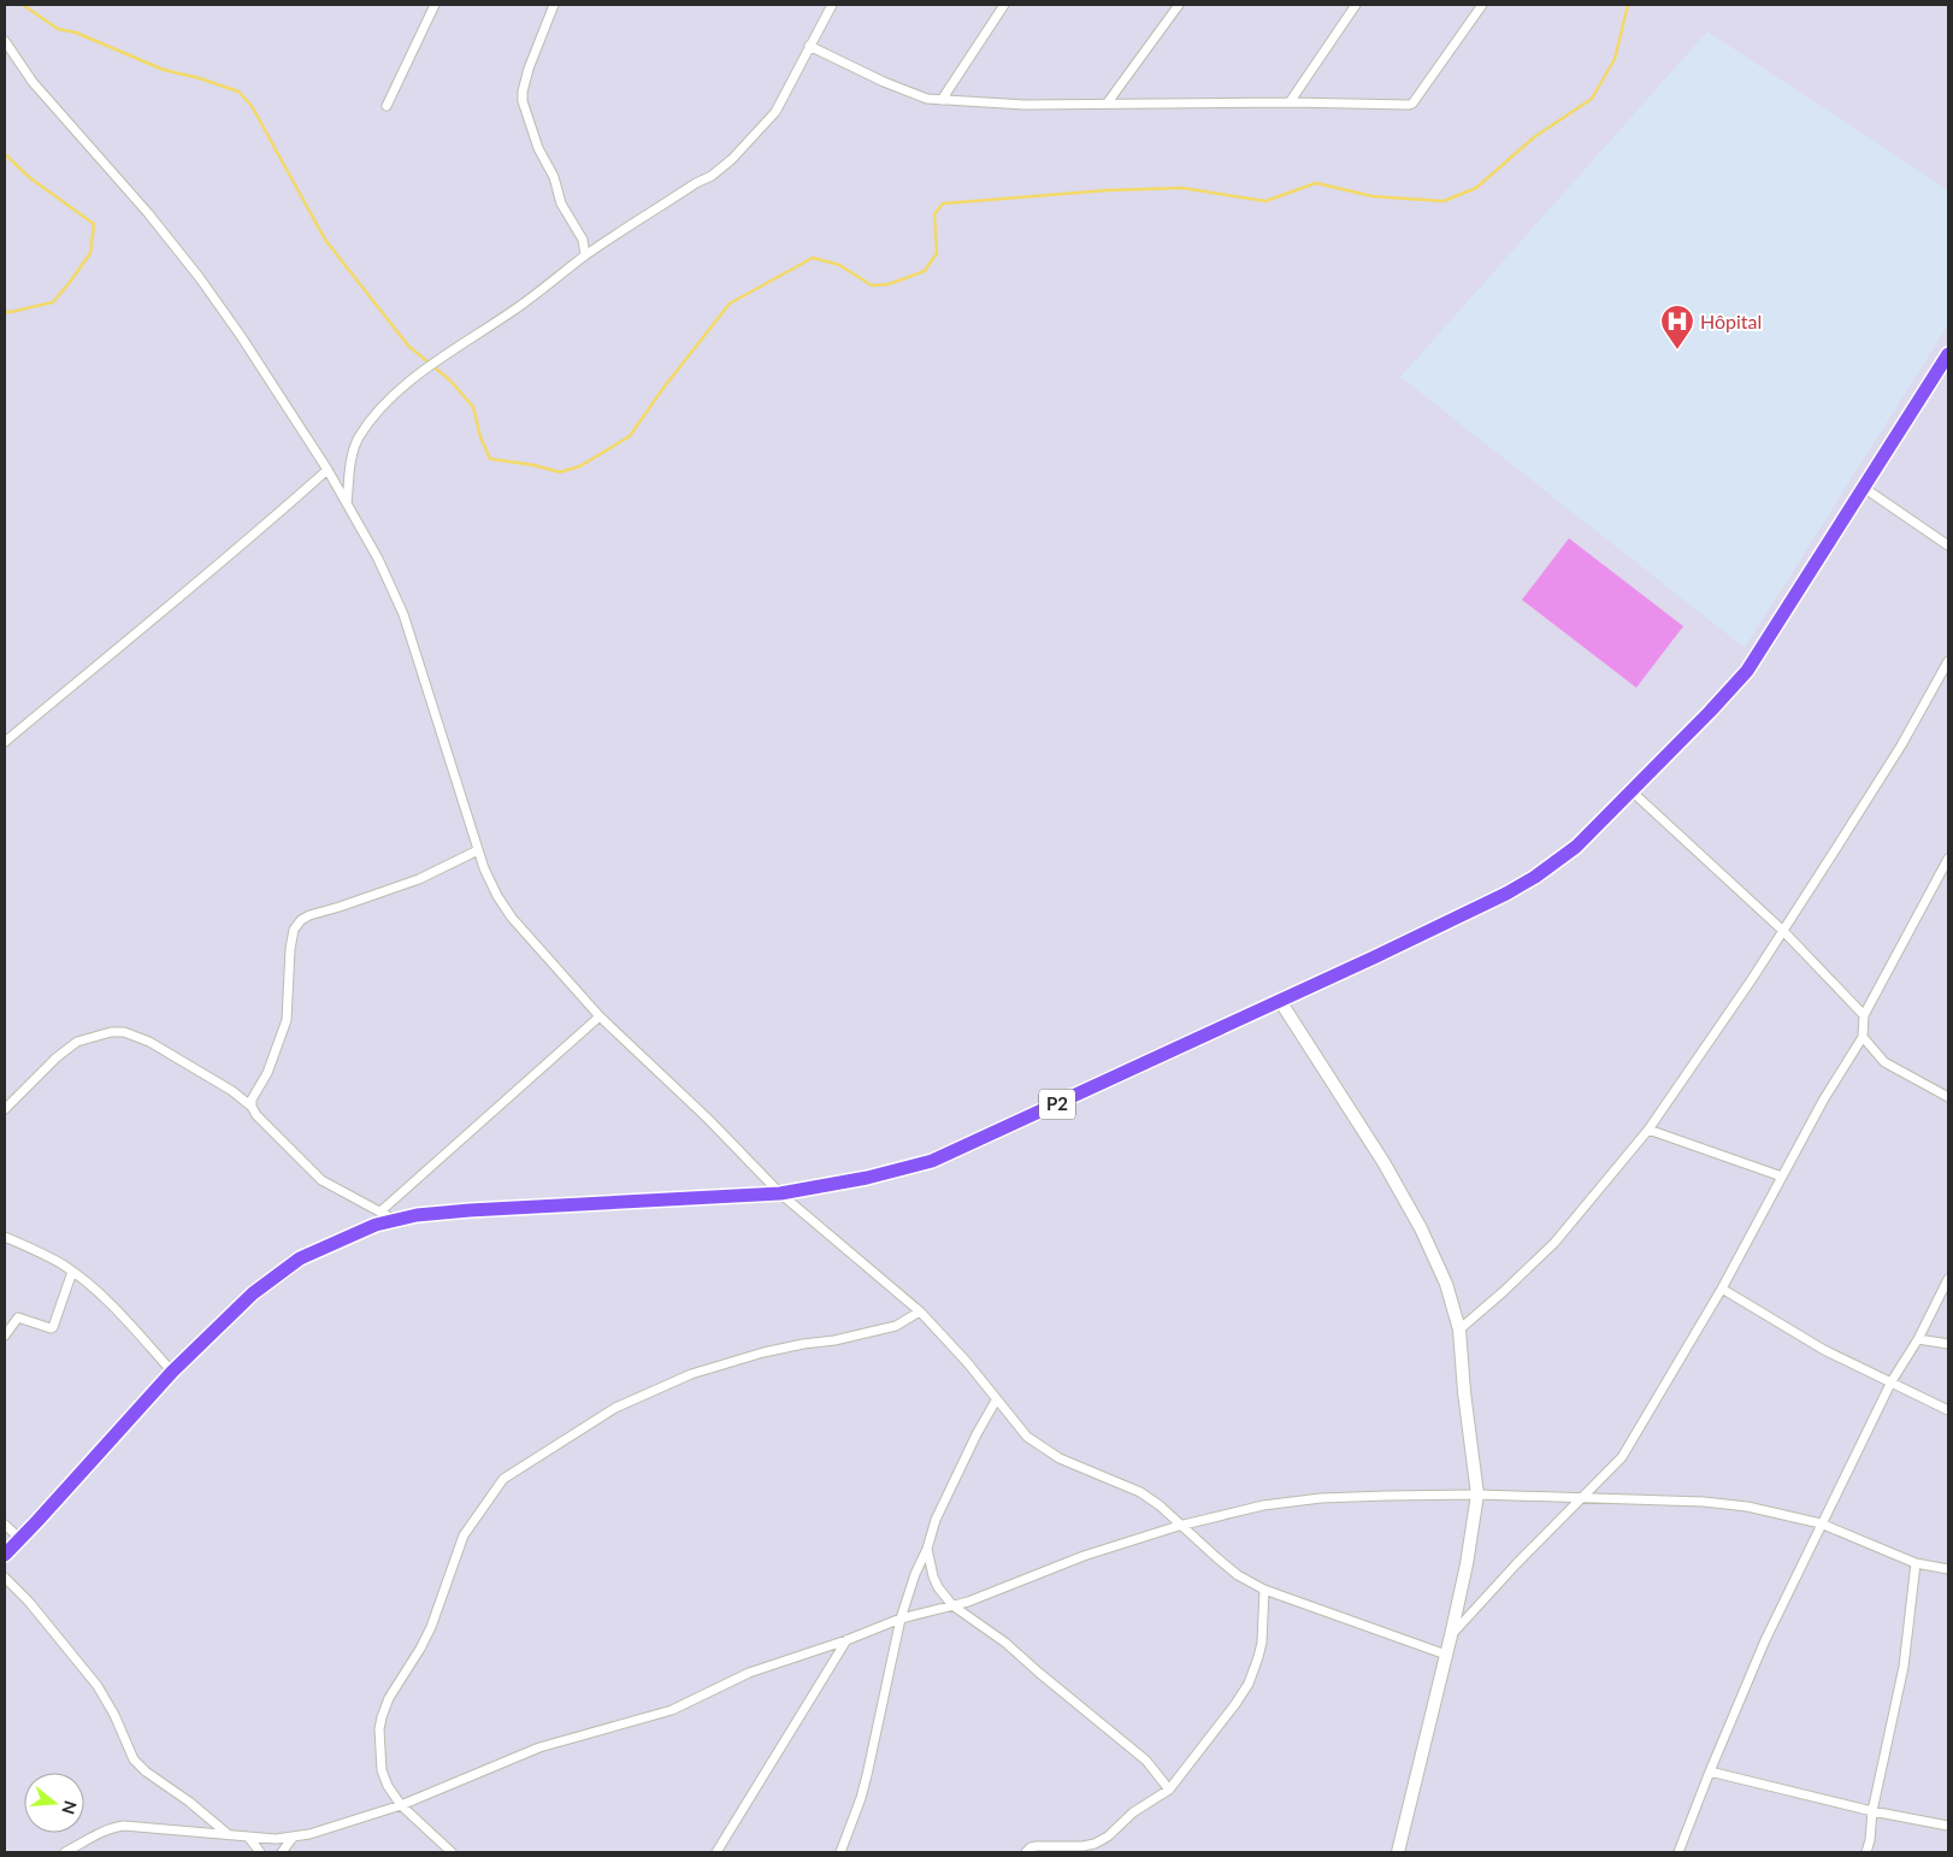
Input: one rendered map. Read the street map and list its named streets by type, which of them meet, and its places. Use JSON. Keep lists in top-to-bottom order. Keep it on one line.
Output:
{"streets":{"main road":["P2"]},"places":{"hospital":["Hôpital"]},"north":"right"}
